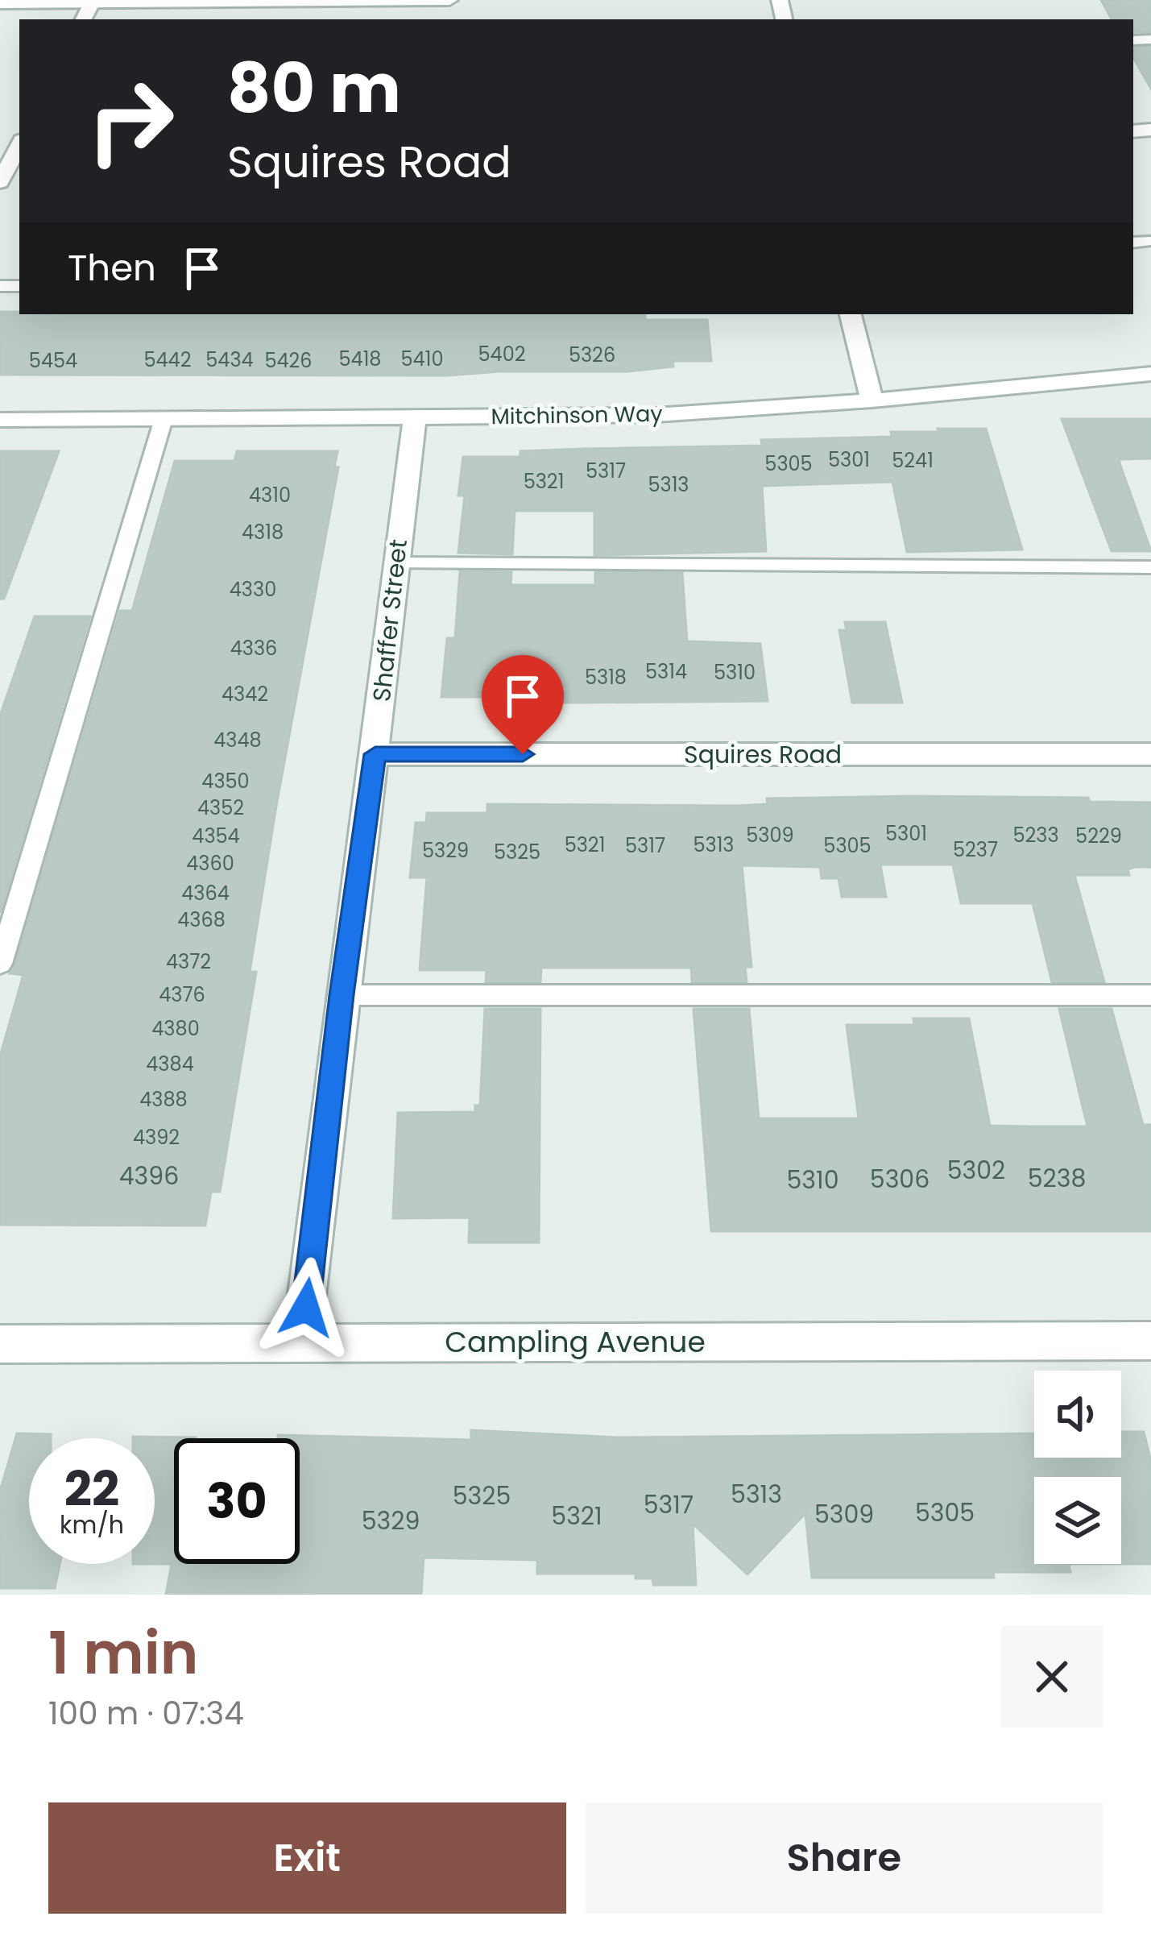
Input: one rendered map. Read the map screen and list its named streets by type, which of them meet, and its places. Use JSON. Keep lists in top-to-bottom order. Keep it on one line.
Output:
{"streets":{"street":["Mitchinson Way","Shaffer Street","Squires Road","Campling Avenue"]},"crossings":[["Mitchinson Way","Shaffer Street"],["Shaffer Street","Squires Road"],["Shaffer Street","Campling Avenue"]],"house_numbers":["5402","5326","5418","5410","5442","5434","5454","5426","5301","5241","5305","5317","5321","5313","4310","4318","4330","4336","5314","5310","5318","4342","4348","4350","4352","5301","5309","5233","4354","5229","5321","5313","5317","5305","5237","5329","5325","4360","4364","4368","4372","4376","4380","4384","4388","4392","5302","4396","5238","5306","5310","5313","5325","5317","5305","5309","5321","5329"],"page":{"turn":["80 m","Squires Road"],"then":"Then","speed":"22 km/h","limit":"30","heading":["1 min","100 m · 07:34"],"buttons":["Exit","Share"]}}
